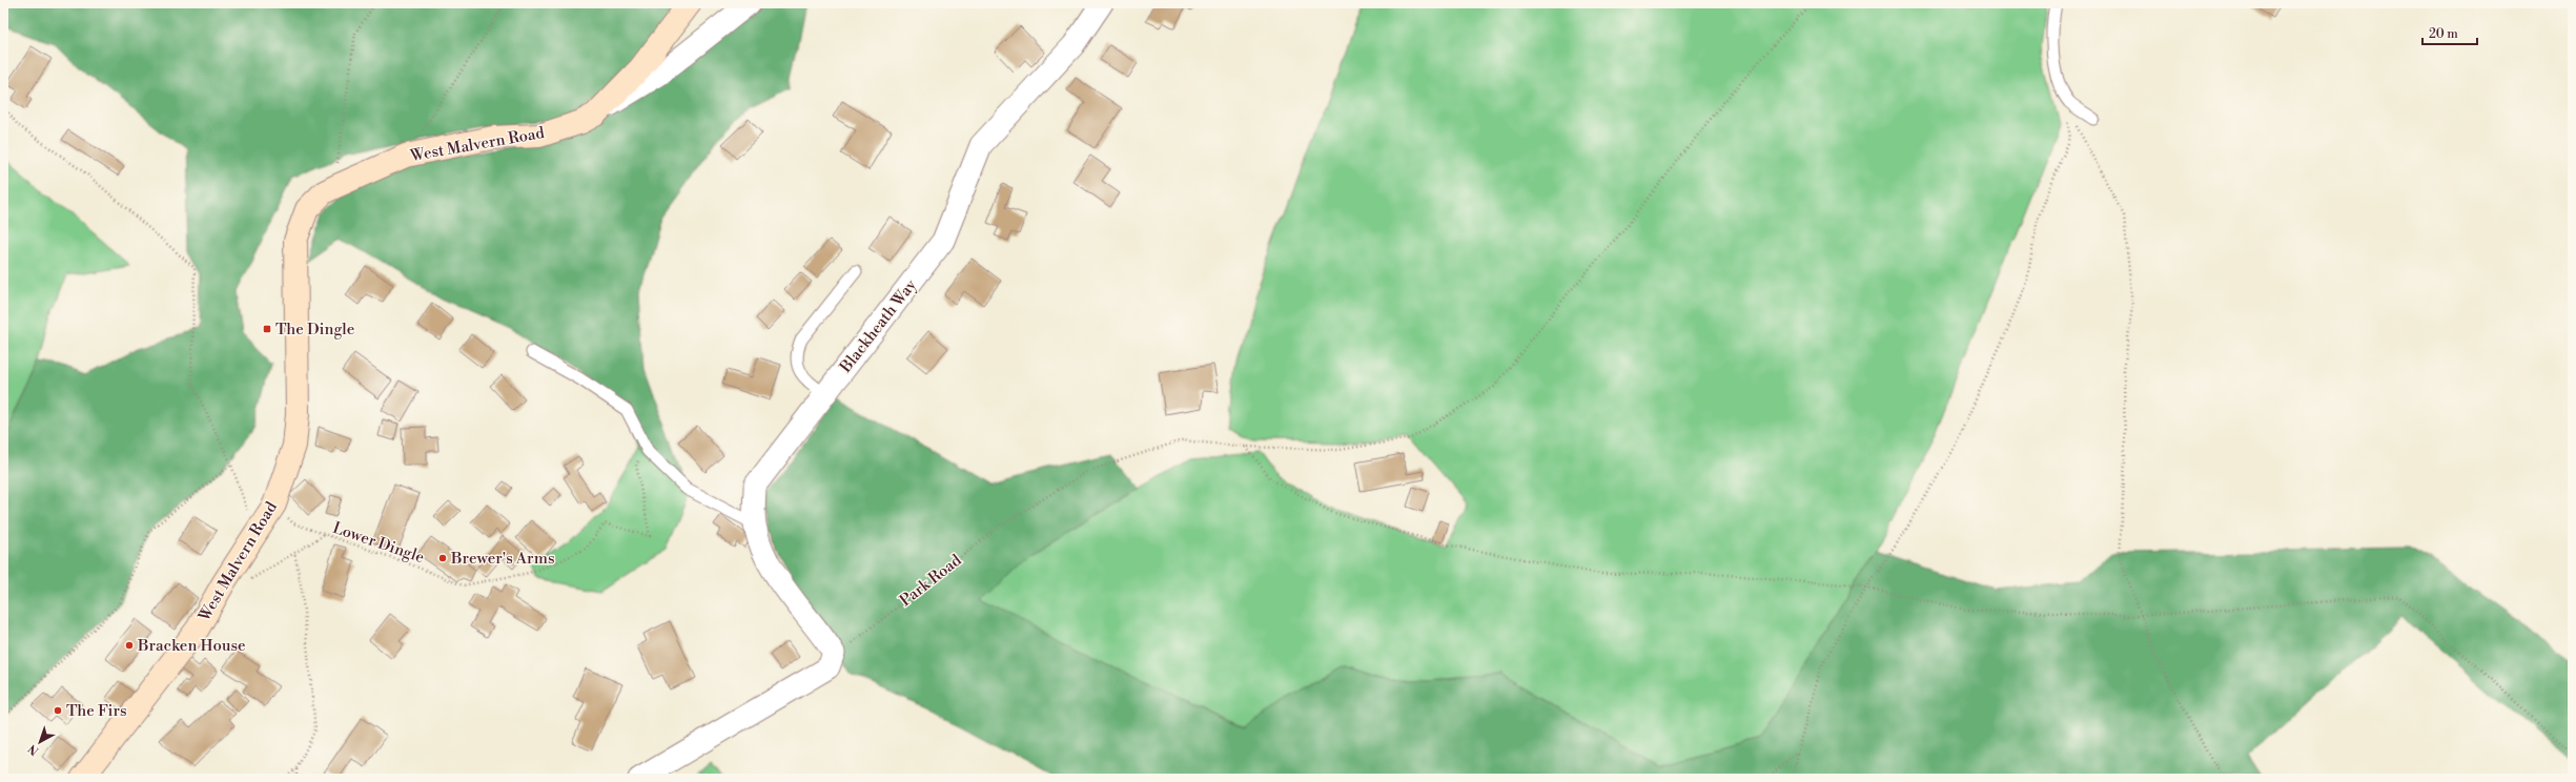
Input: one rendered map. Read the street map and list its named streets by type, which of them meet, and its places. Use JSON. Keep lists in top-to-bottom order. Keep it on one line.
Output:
{"streets":{"main road":["West Malvern Road"],"street":["Blackheath Way"],"path":["Lower Dingle","Park Road"]},"crossings":[["Blackheath Way","Park Road"]],"places":{"transit":["The Dingle"],"other":["Brewer's Arms","Bracken House","The Firs"]},"scale_bar":"20 m","north":"bottom left"}
